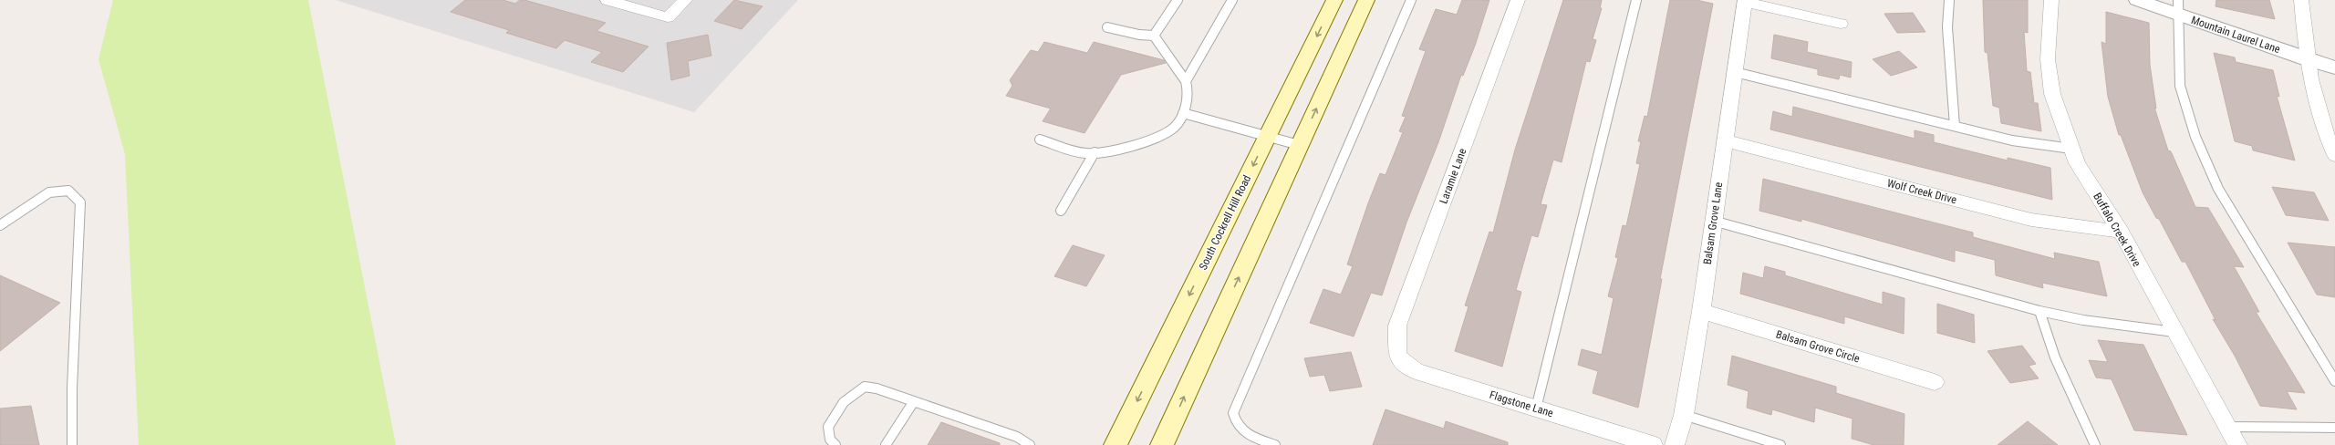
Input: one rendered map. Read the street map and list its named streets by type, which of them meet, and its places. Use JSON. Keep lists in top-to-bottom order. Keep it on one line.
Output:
{"streets":{"main road":["South Cockrell Hill Road"],"street":["Mountain Laurel Lane","Laramie Lane","Wolf Creek Drive","Balsam Grove Lane","Buffalo Creek Drive","Balsam Grove Circle","Flagstone Lane"]},"crossings":[["Laramie Lane","Flagstone Lane"],["Wolf Creek Drive","Balsam Grove Lane"],["Wolf Creek Drive","Buffalo Creek Drive"],["Balsam Grove Lane","Balsam Grove Circle"]]}
